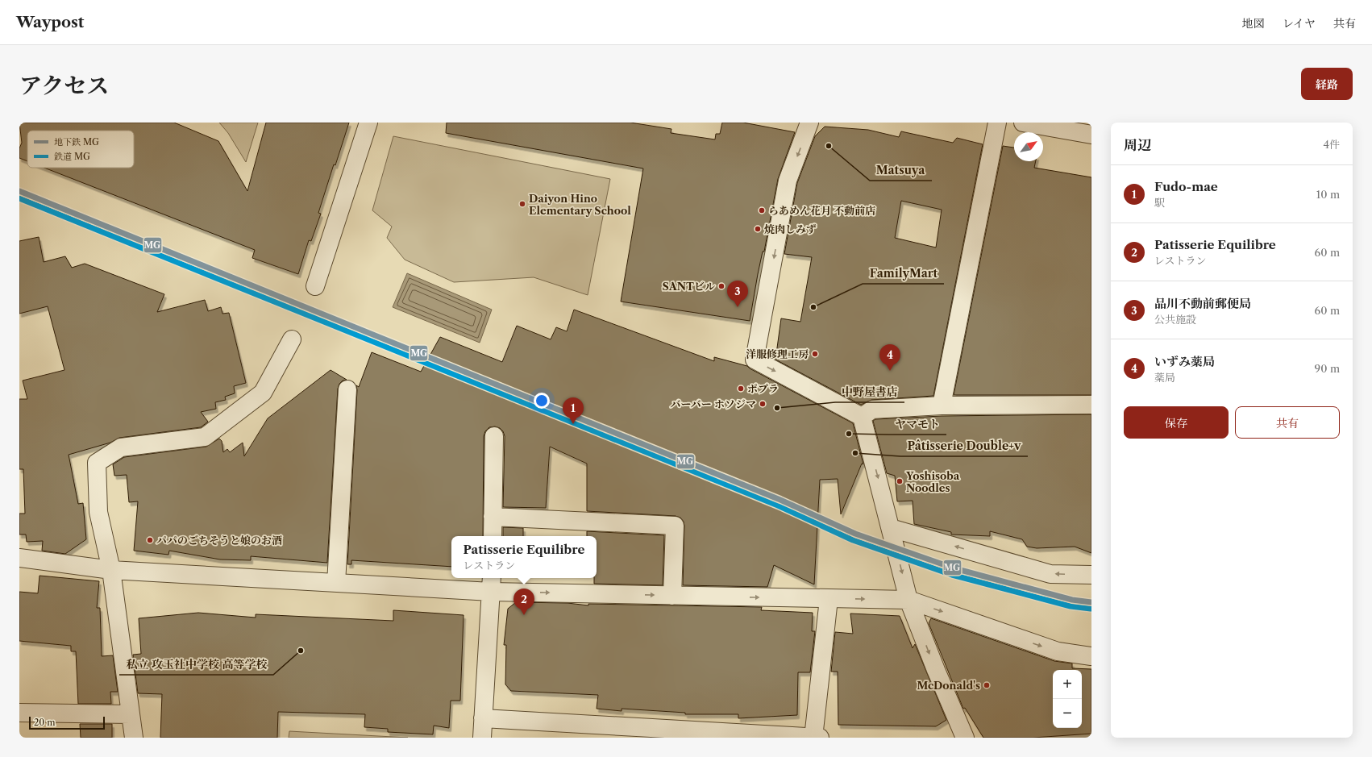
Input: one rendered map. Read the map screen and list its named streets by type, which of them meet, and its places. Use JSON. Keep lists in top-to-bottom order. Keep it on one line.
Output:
{"places":["Matsuya","Daiyon Hino Elementary School","らあめん花月 不動前店","焼肉しみず","SANTビル","FamilyMart","洋服修理工房","ポプラ","バーバー ホソジマ","中野屋書店","ヤマモト","Pâtisserie Double+v","Yoshisoba Noodles","パパのごちそうと娘のお酒","私立 攻玉社中学校 高等学校","McDonald's"],"lines":["metro line MG","rail line MG"],"legend":["地下鉄 MG","鉄道 MG"],"scale_bar":"20 m","north":"top right","page":{"header":"Waypost","nav":["地図","レイヤ","共有"],"title":"アクセス","buttons":["経路",["保存","共有"]],"heading":["周辺","4件"],"list":[{"mark":"1","name":"Fudo-mae","note":"駅","value":"10 m"},{"mark":"2","name":"Patisserie Equilibre","note":"レストラン","value":"60 m"},{"mark":"3","name":"品川不動前郵便局","note":"公共施設","value":"60 m"},{"mark":"4","name":"いずみ薬局","note":"薬局","value":"90 m"}],"pins":["3","4","1","2"],"popup":["Patisserie Equilibre","レストラン"],"map_buttons":["+","−"],"scale":"20 m"}}
